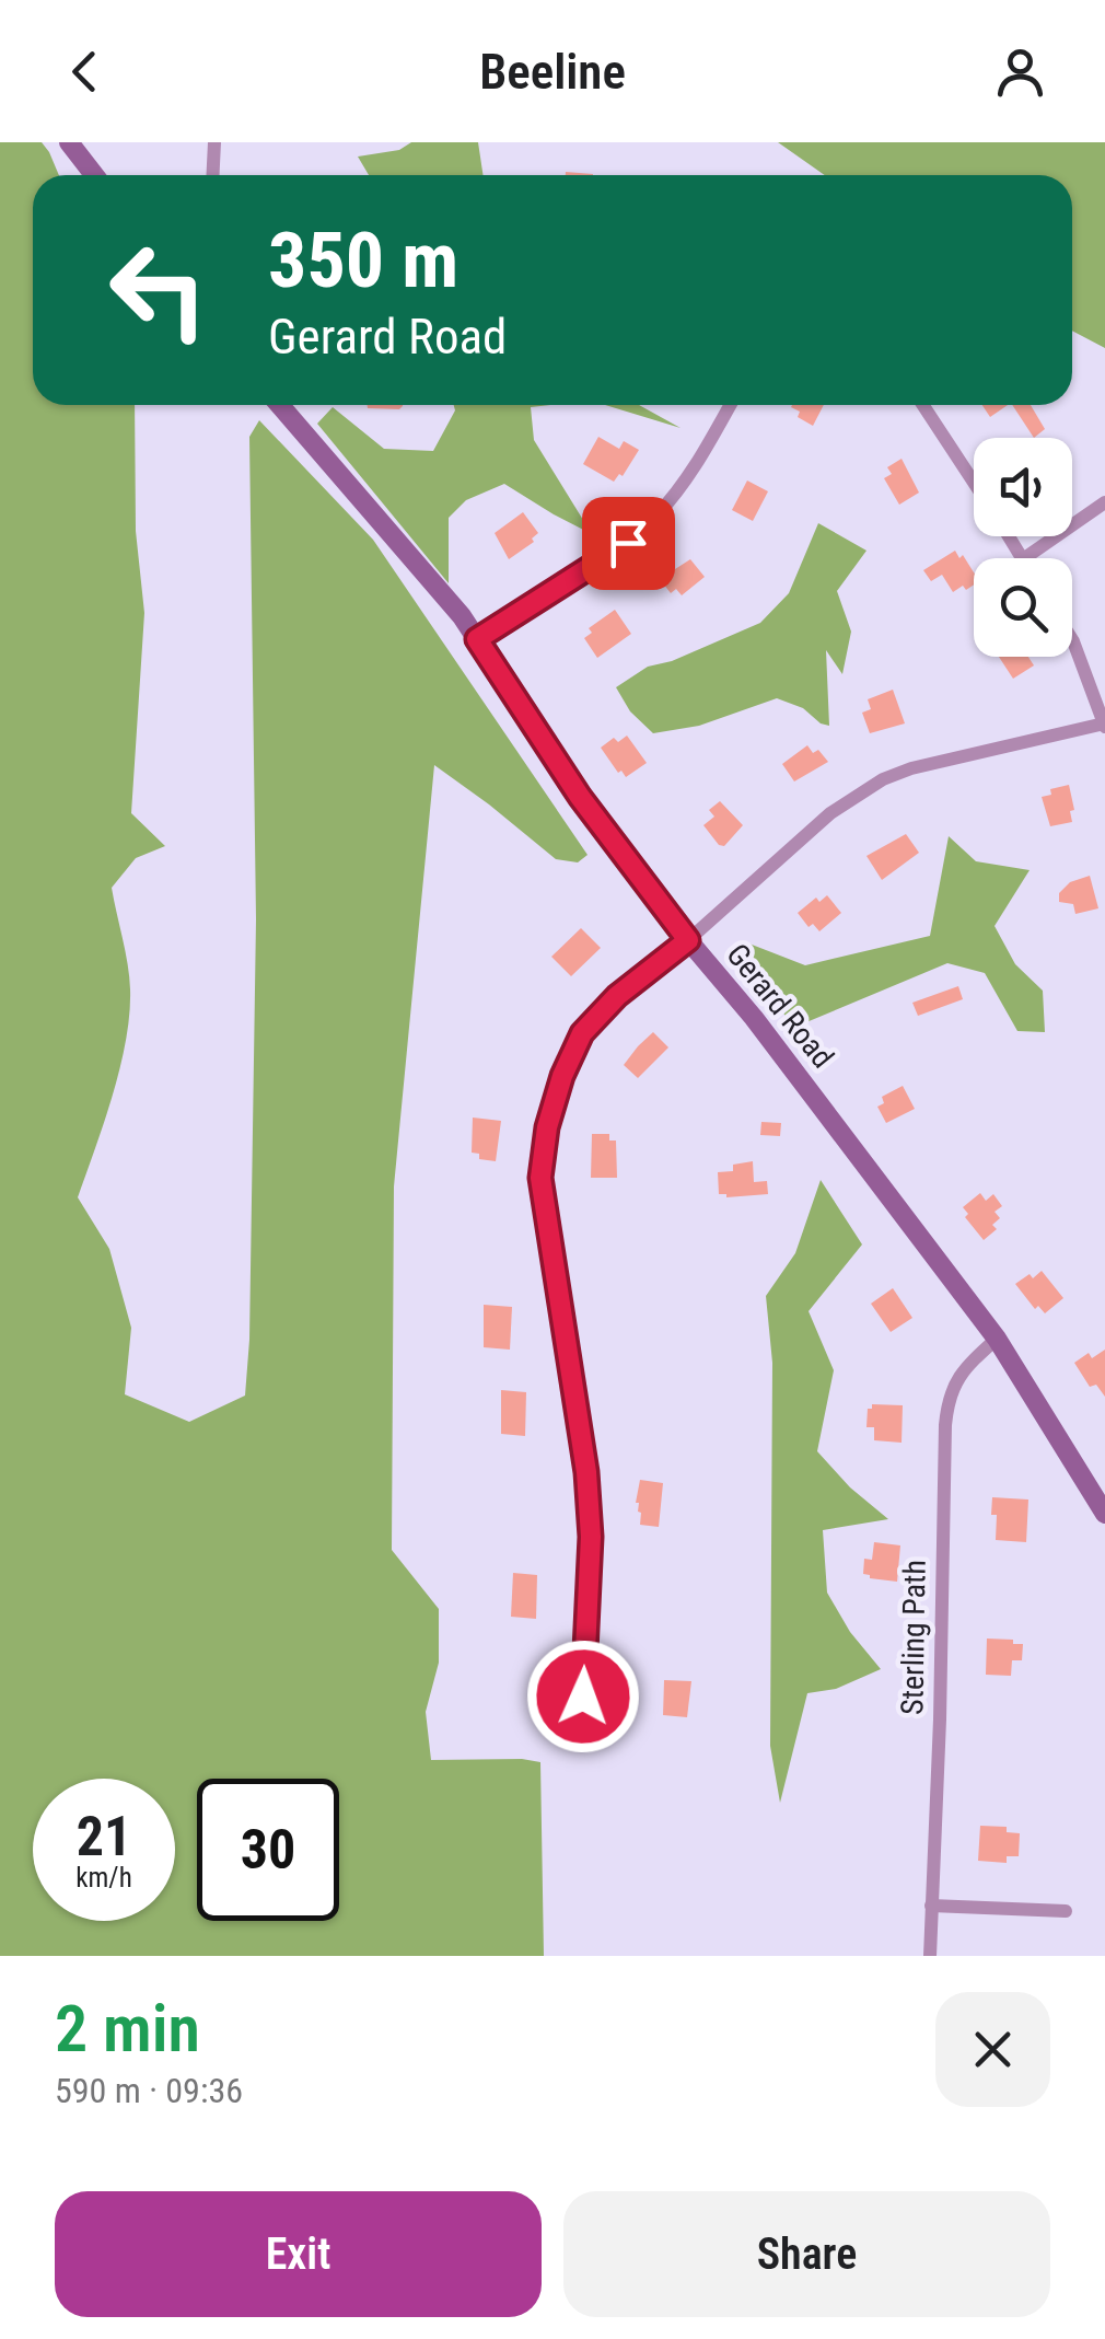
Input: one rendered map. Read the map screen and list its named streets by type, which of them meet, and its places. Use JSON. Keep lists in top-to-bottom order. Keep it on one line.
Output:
{"streets":{"street":["Gerard Road","Sterling Path"]},"crossings":[["Gerard Road","Sterling Path"]],"page":{"header":"Beeline","turn":["350 m","Gerard Road"],"speed":"21 km/h","limit":"30","heading":["2 min","590 m · 09:36"],"buttons":["Exit","Share"]}}
